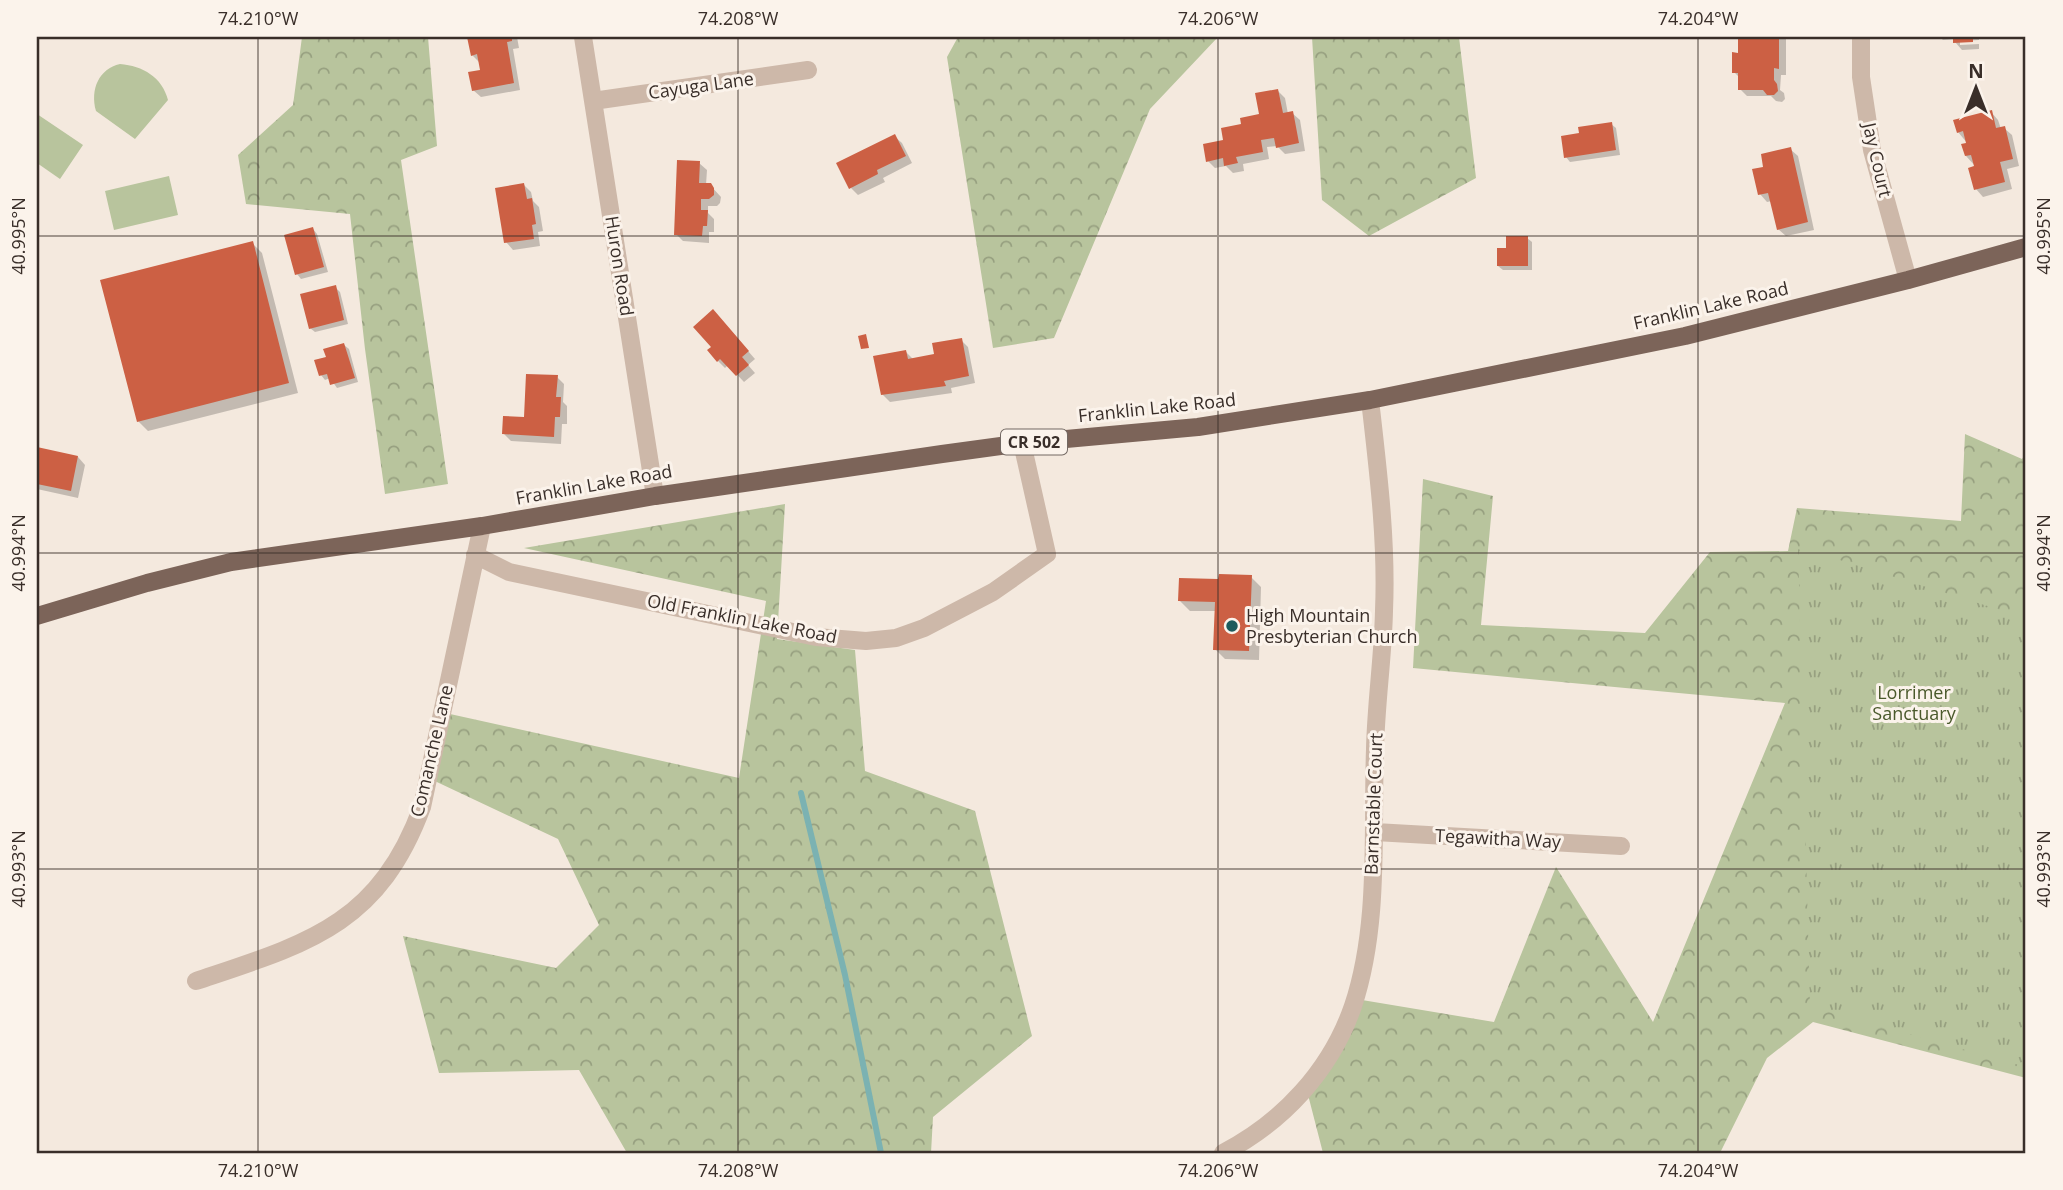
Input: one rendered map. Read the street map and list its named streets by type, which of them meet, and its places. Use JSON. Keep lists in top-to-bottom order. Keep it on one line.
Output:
{"streets":{"main road":["Franklin Lake Road","CR 502"],"street":["Cayuga Lane","Jay Court","Huron Road","Old Franklin Lake Road","Comanche Lane","Barnstable Court","Tegawitha Way"]},"crossings":[["Cayuga Lane","Huron Road"],["Jay Court","Franklin Lake Road"],["Huron Road","Franklin Lake Road"],["Franklin Lake Road","Old Franklin Lake Road"],["Franklin Lake Road","Comanche Lane"],["Franklin Lake Road","Barnstable Court"],["Old Franklin Lake Road","Comanche Lane"],["Barnstable Court","Tegawitha Way"]],"parks":["Lorrimer Sanctuary"],"places":["High Mountain Presbyterian Church"],"north":"top","coordinates":["74.210°W","74.208°W","74.206°W","74.204°W","40.995°N","40.994°N","40.993°N"]}
